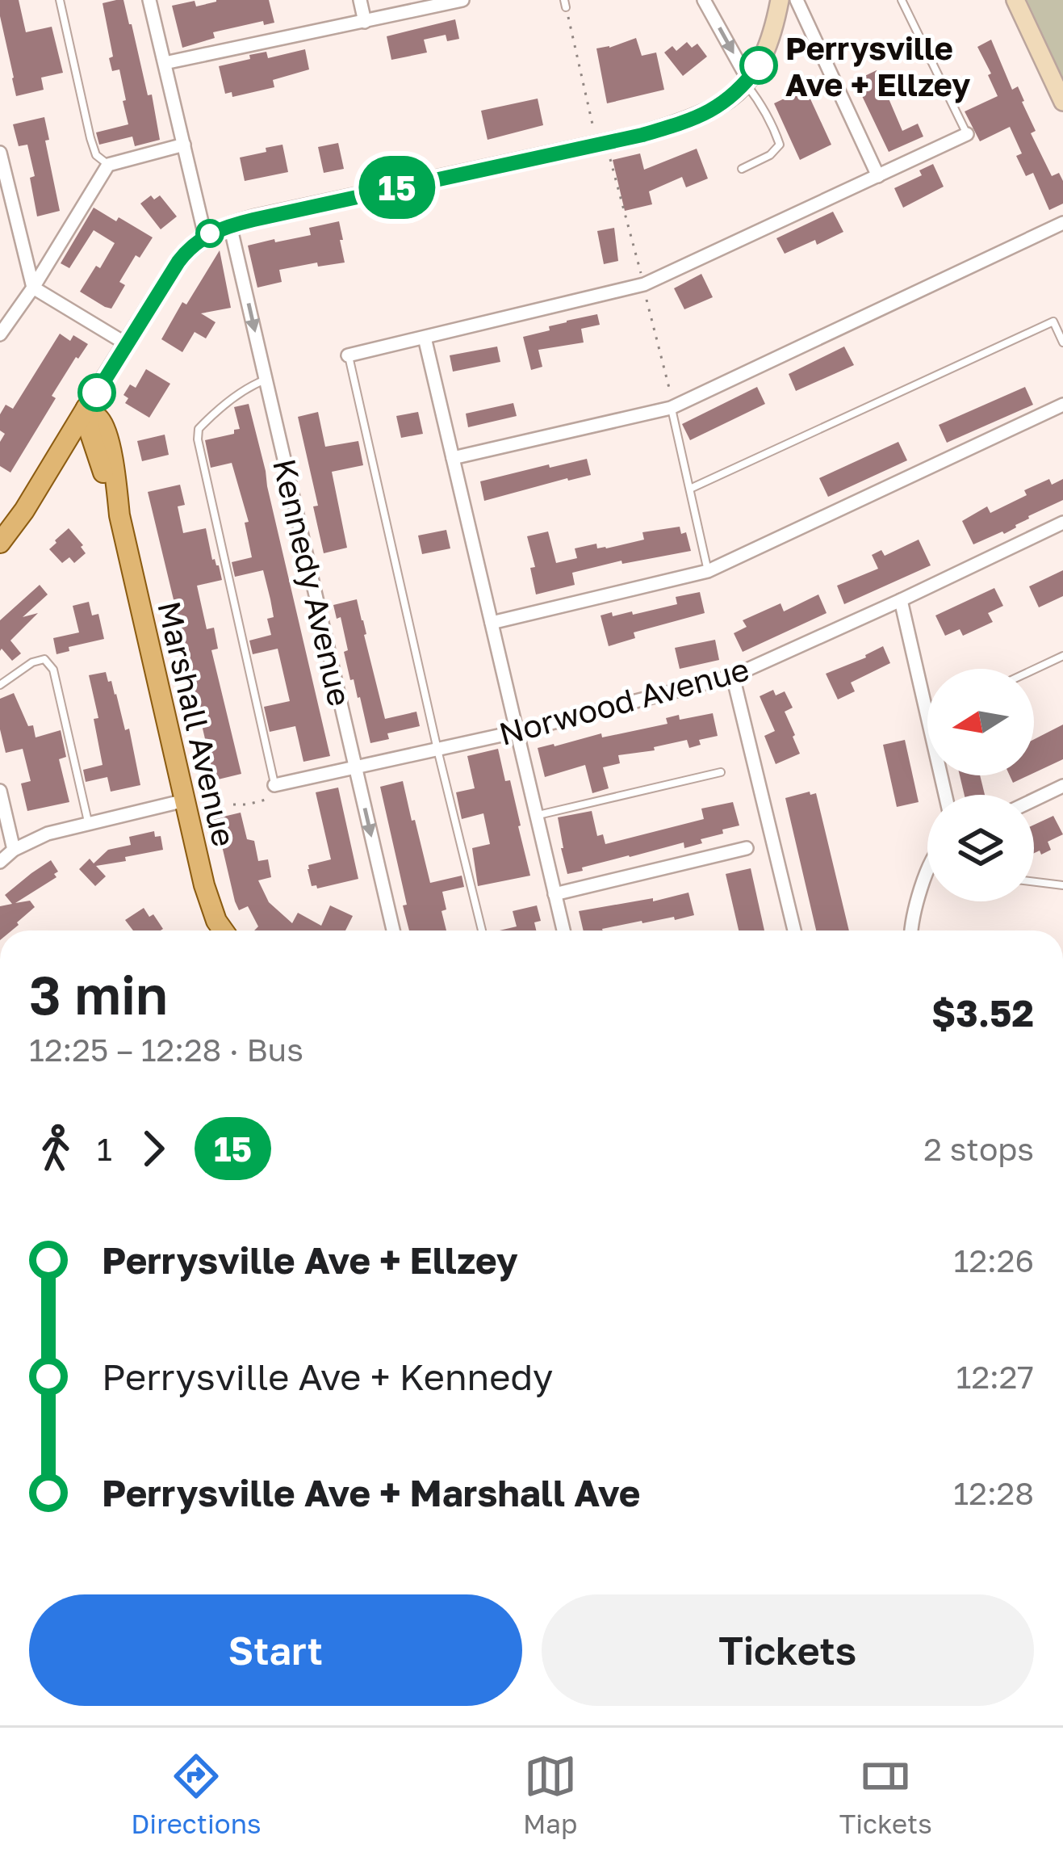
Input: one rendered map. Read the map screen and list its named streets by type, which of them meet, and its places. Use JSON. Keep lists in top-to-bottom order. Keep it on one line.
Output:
{"streets":{"main road":["Marshall Avenue"],"street":["Kennedy Avenue","Norwood Avenue"]},"crossings":[["Kennedy Avenue","Norwood Avenue"]],"one_way":["Kennedy Avenue"],"places":["Perrysville Ave + Ellzey"],"lines":["bus line 15"],"north":"left","page":{"on_map":"15","heading":["3 min","12:25 – 12:28 · Bus","$3.52"],"legs":["1","15","2 stops"],"list":[{"name":"Perrysville Ave + Ellzey","value":"12:26"},{"name":"Perrysville Ave + Kennedy","value":"12:27"},{"name":"Perrysville Ave + Marshall Ave","value":"12:28"}],"buttons":["Start","Tickets"],"tabs":["Directions","Map","Tickets"]}}
